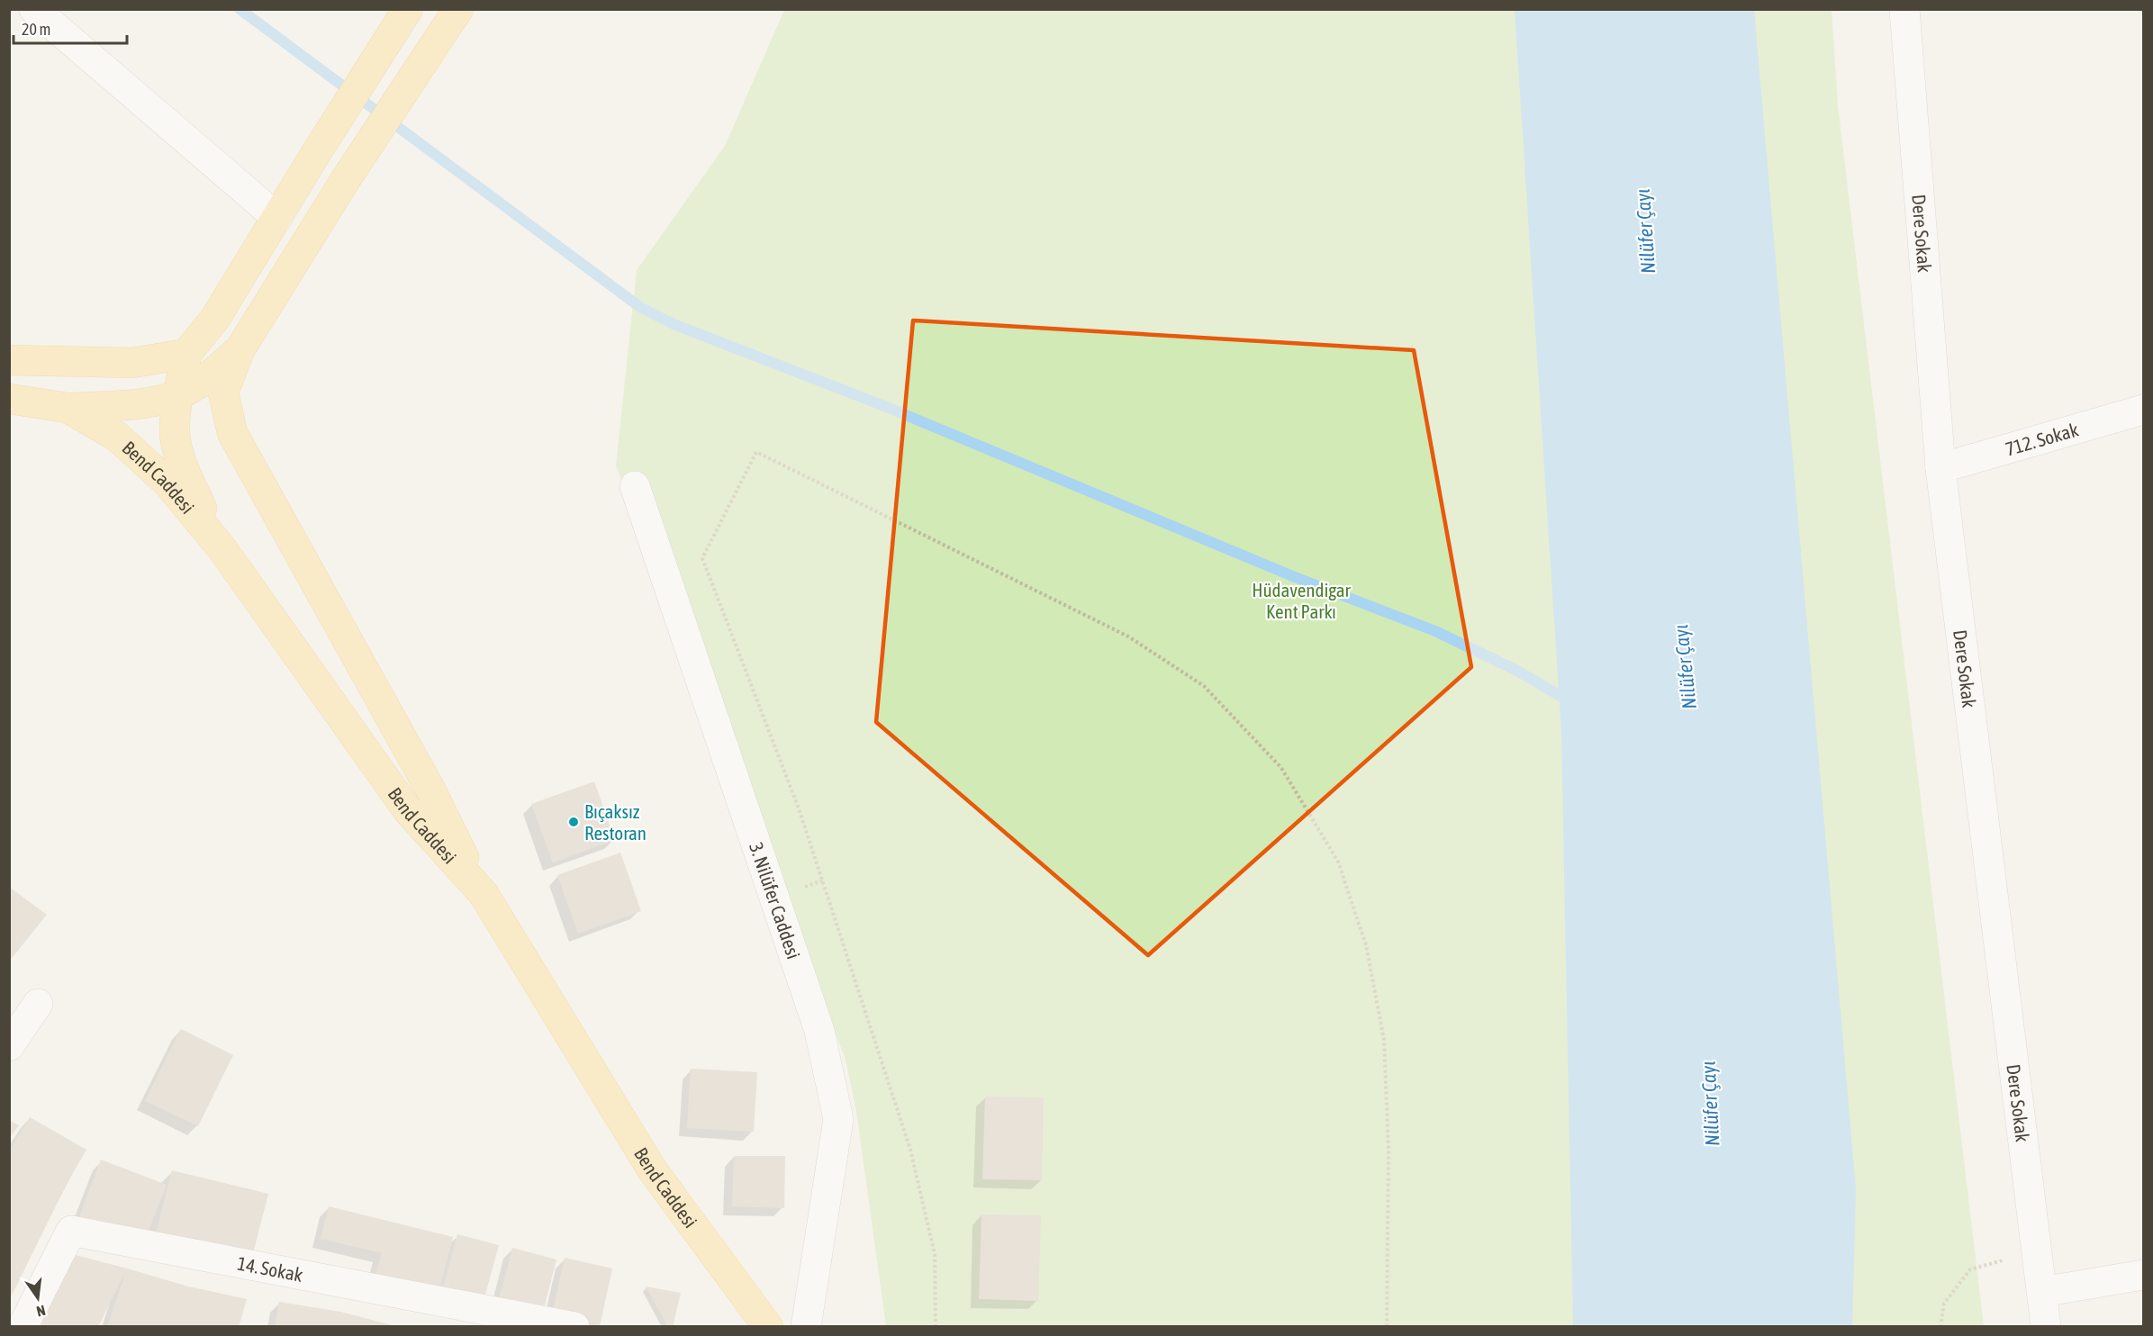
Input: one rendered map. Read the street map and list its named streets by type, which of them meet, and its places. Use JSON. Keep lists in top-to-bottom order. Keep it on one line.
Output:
{"streets":{"main road":["Bend Caddesi"],"street":["Dere Sokak","712. Sokak","3. Nilüfer Caddesi","14. Sokak"]},"crossings":[["Dere Sokak","712. Sokak"]],"water":["Nilüfer Çayı"],"parks":["Hüdavendigar Kent Parkı"],"places":["Bıçaksız Restoran"],"scale_bar":"20 m","north":"bottom"}
